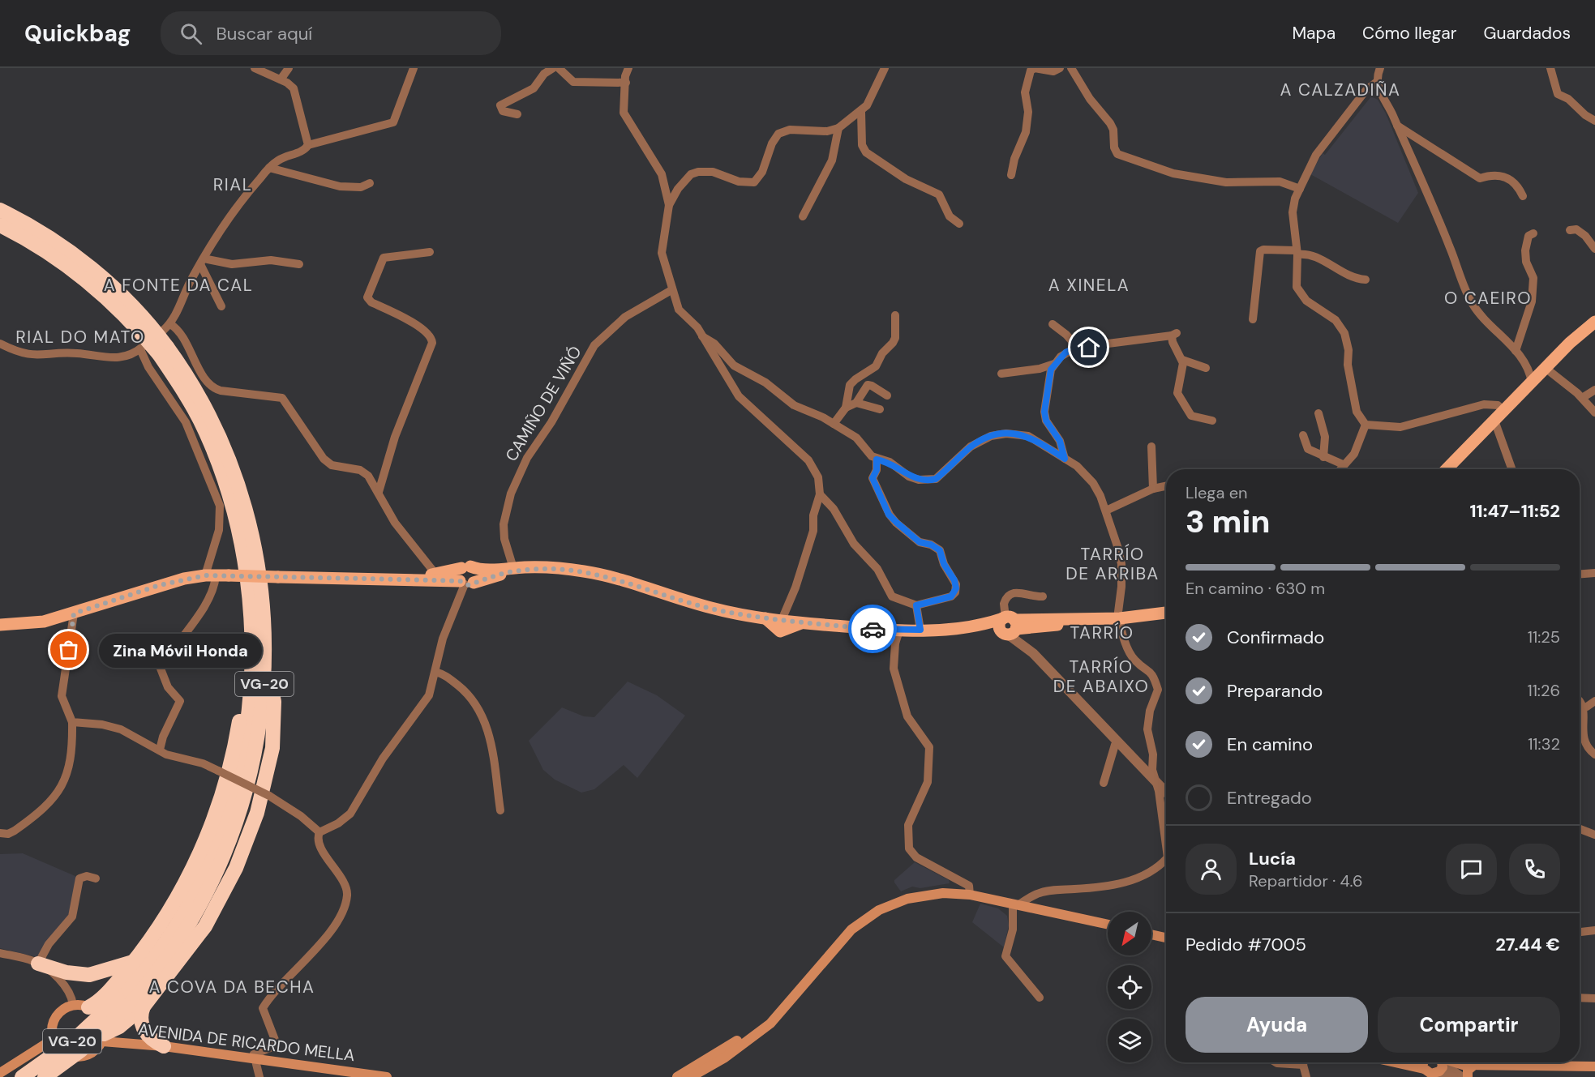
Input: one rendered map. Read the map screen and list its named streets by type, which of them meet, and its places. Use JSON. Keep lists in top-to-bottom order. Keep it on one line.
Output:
{"streets":{"highway":["VG-20"],"main road":["AVENIDA DE RICARDO MELLA"],"street":["CAMIÑO DE VIÑÓ"]},"districts":["A CALZADIÑA","RIAL","A FONTE DA CAL","A XINELA","O CAEIRO","RIAL DO MATO","TARRÍO DE ARRIBA","TARRÍO","TARRÍO DE ABAIXO","A COVA DA BECHA"],"places":["Zina Móvil Honda"],"north":"bottom left","page":{"header":"Quickbag","search":"Buscar aquí","nav":["Mapa","Cómo llegar","Guardados"],"heading":["3 min","Llega en","11:47–11:52"],"panel":["Lucía","Repartidor · 4.6","Pedido #7005","27.44 €"],"bar":"En camino · 630 m","list":[["Confirmado","11:25"],["Preparando","11:26"],["En camino","11:32"],"Entregado"],"bubble":"Zina Móvil Honda","buttons":["Ayuda","Compartir"]}}
